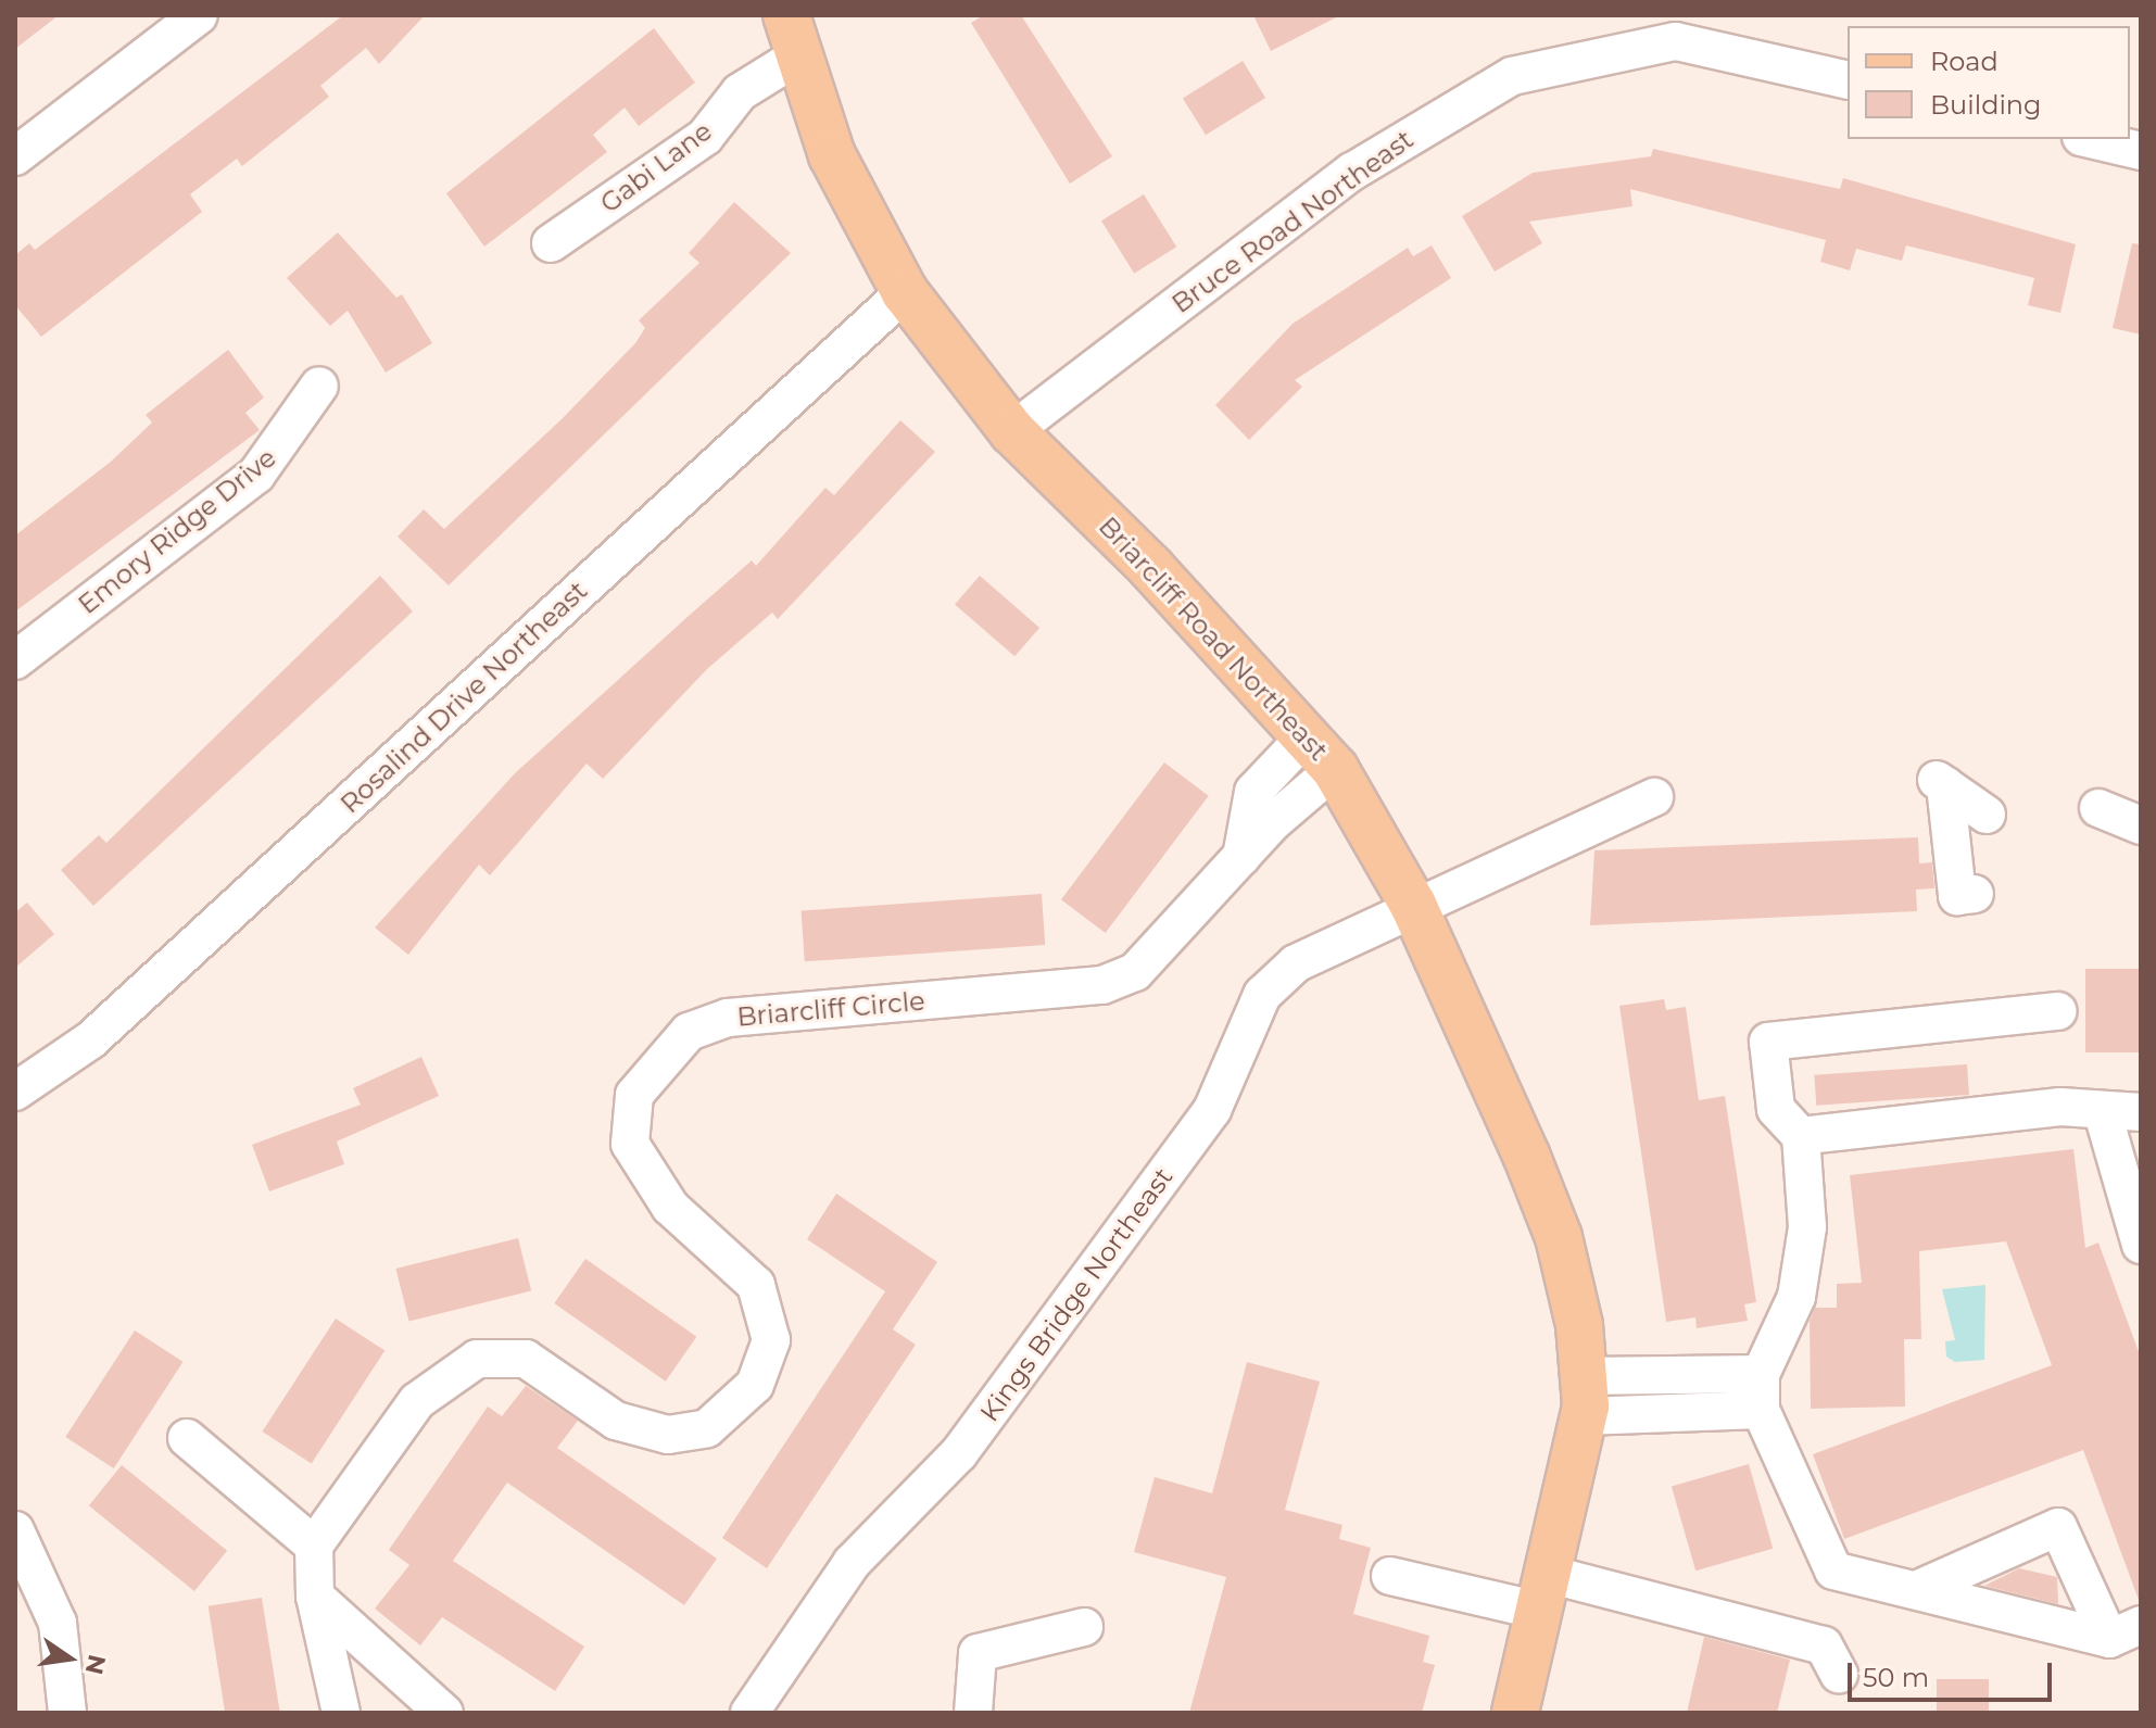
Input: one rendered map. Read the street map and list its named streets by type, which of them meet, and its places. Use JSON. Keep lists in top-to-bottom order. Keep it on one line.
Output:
{"streets":{"main road":["Briarcliff Road Northeast"],"street":["Gabi Lane","Bruce Road Northeast","Emory Ridge Drive","Rosalind Drive Northeast","Briarcliff Circle","Kings Bridge Northeast"]},"crossings":[["Gabi Lane","Briarcliff Road Northeast"],["Bruce Road Northeast","Briarcliff Road Northeast"],["Briarcliff Road Northeast","Rosalind Drive Northeast"],["Briarcliff Road Northeast","Briarcliff Circle"],["Briarcliff Road Northeast","Kings Bridge Northeast"]],"legend":["Road","Building"],"scale_bar":"50 m","north":"right"}
